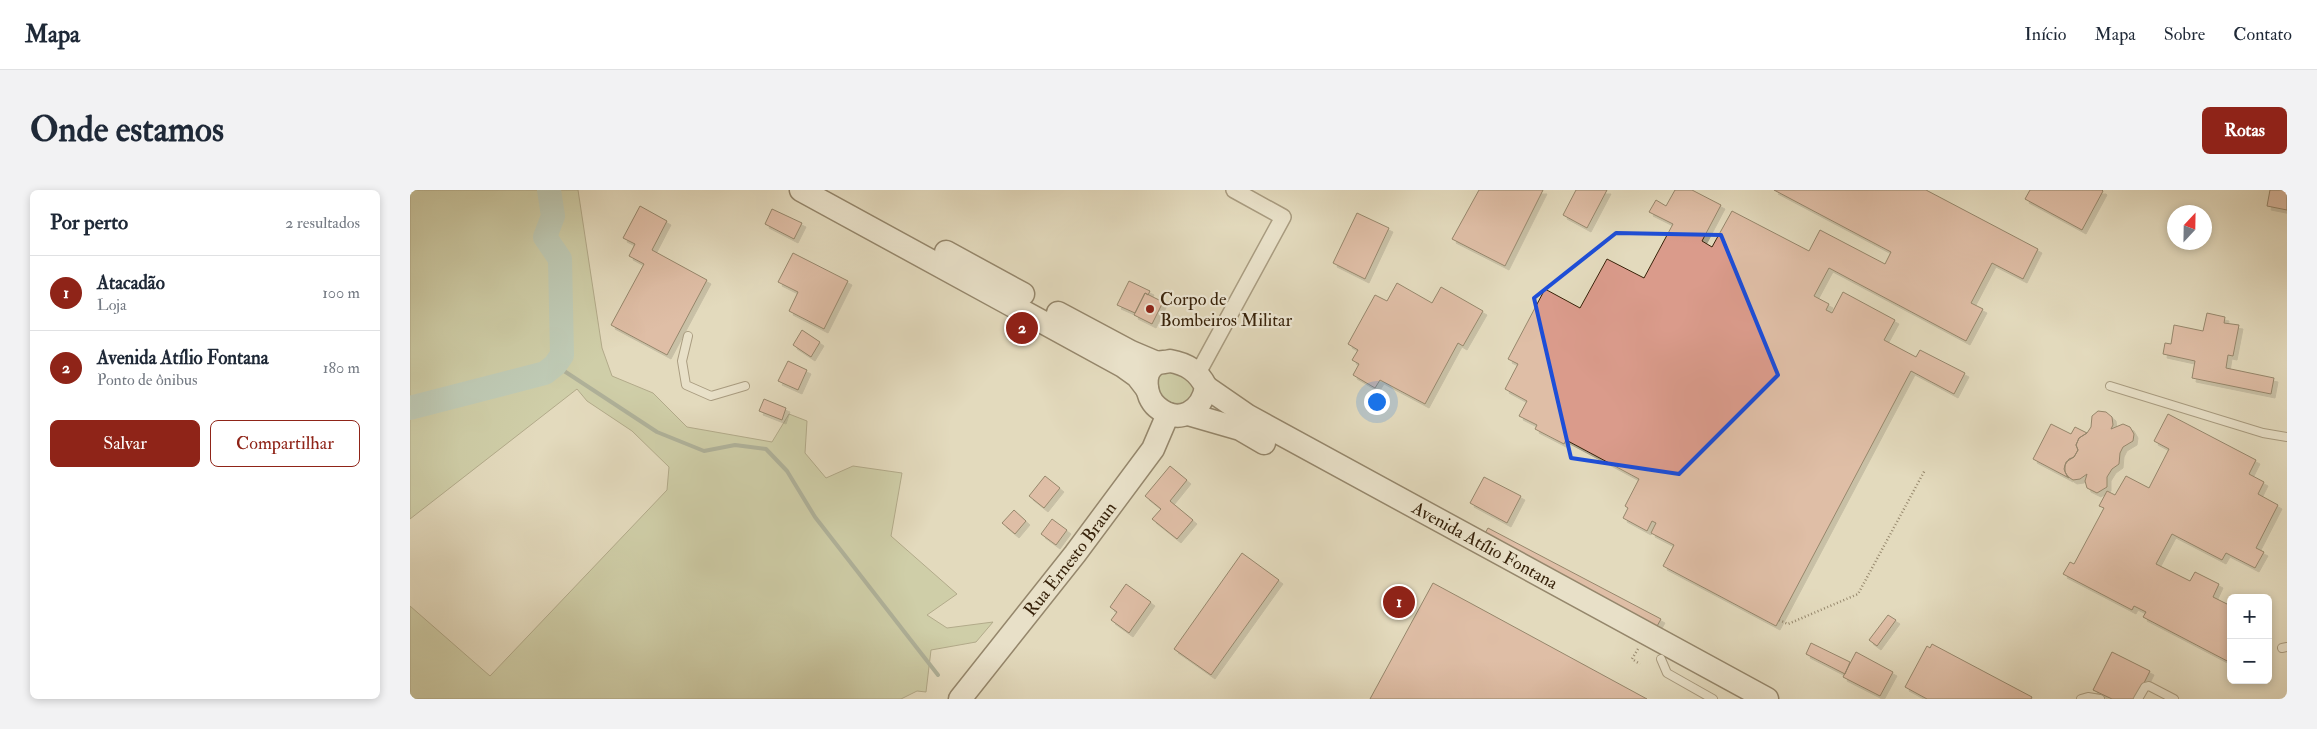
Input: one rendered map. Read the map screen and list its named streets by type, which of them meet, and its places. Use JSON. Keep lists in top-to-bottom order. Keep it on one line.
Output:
{"streets":{"main road":["Avenida Atílio Fontana","Rua Ernesto Braun"]},"crossings":[["Avenida Atílio Fontana","Rua Ernesto Braun"]],"places":["Corpo de Bombeiros Militar"],"north":"top","page":{"header":"Mapa","nav":["Início","Mapa","Sobre","Contato"],"buttons":["Rotas",["Salvar","Compartilhar"]],"title":"Onde estamos","heading":["Por perto","2 resultados"],"list":[{"mark":"1","name":"Atacadão","note":"Loja","value":"100 m"},{"mark":"2","name":"Avenida Atílio Fontana","note":"Ponto de ônibus","value":"180 m"}],"pins":["2","1"],"map_buttons":["+","−"]}}
